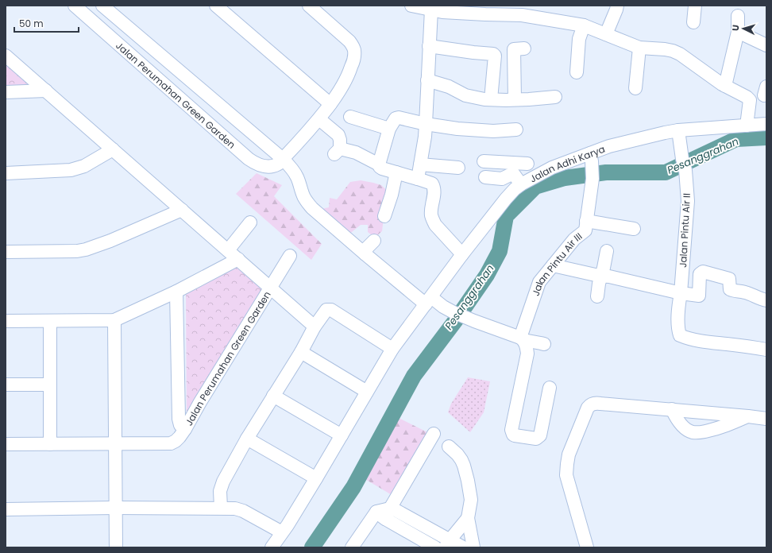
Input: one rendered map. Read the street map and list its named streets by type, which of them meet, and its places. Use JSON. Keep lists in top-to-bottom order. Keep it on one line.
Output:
{"streets":{"street":["Jalan Perumahan Green Garden","Jalan Adhi Karya","Jalan Pintu Air II","Jalan Pintu Air III"]},"crossings":[["Jalan Perumahan Green Garden","Jalan Adhi Karya"],["Jalan Perumahan Green Garden","Jalan Pintu Air III"],["Jalan Adhi Karya","Jalan Pintu Air II"],["Jalan Adhi Karya","Jalan Pintu Air III"]],"water":["Pesanggrahan"],"scale_bar":"50 m","north":"left"}
